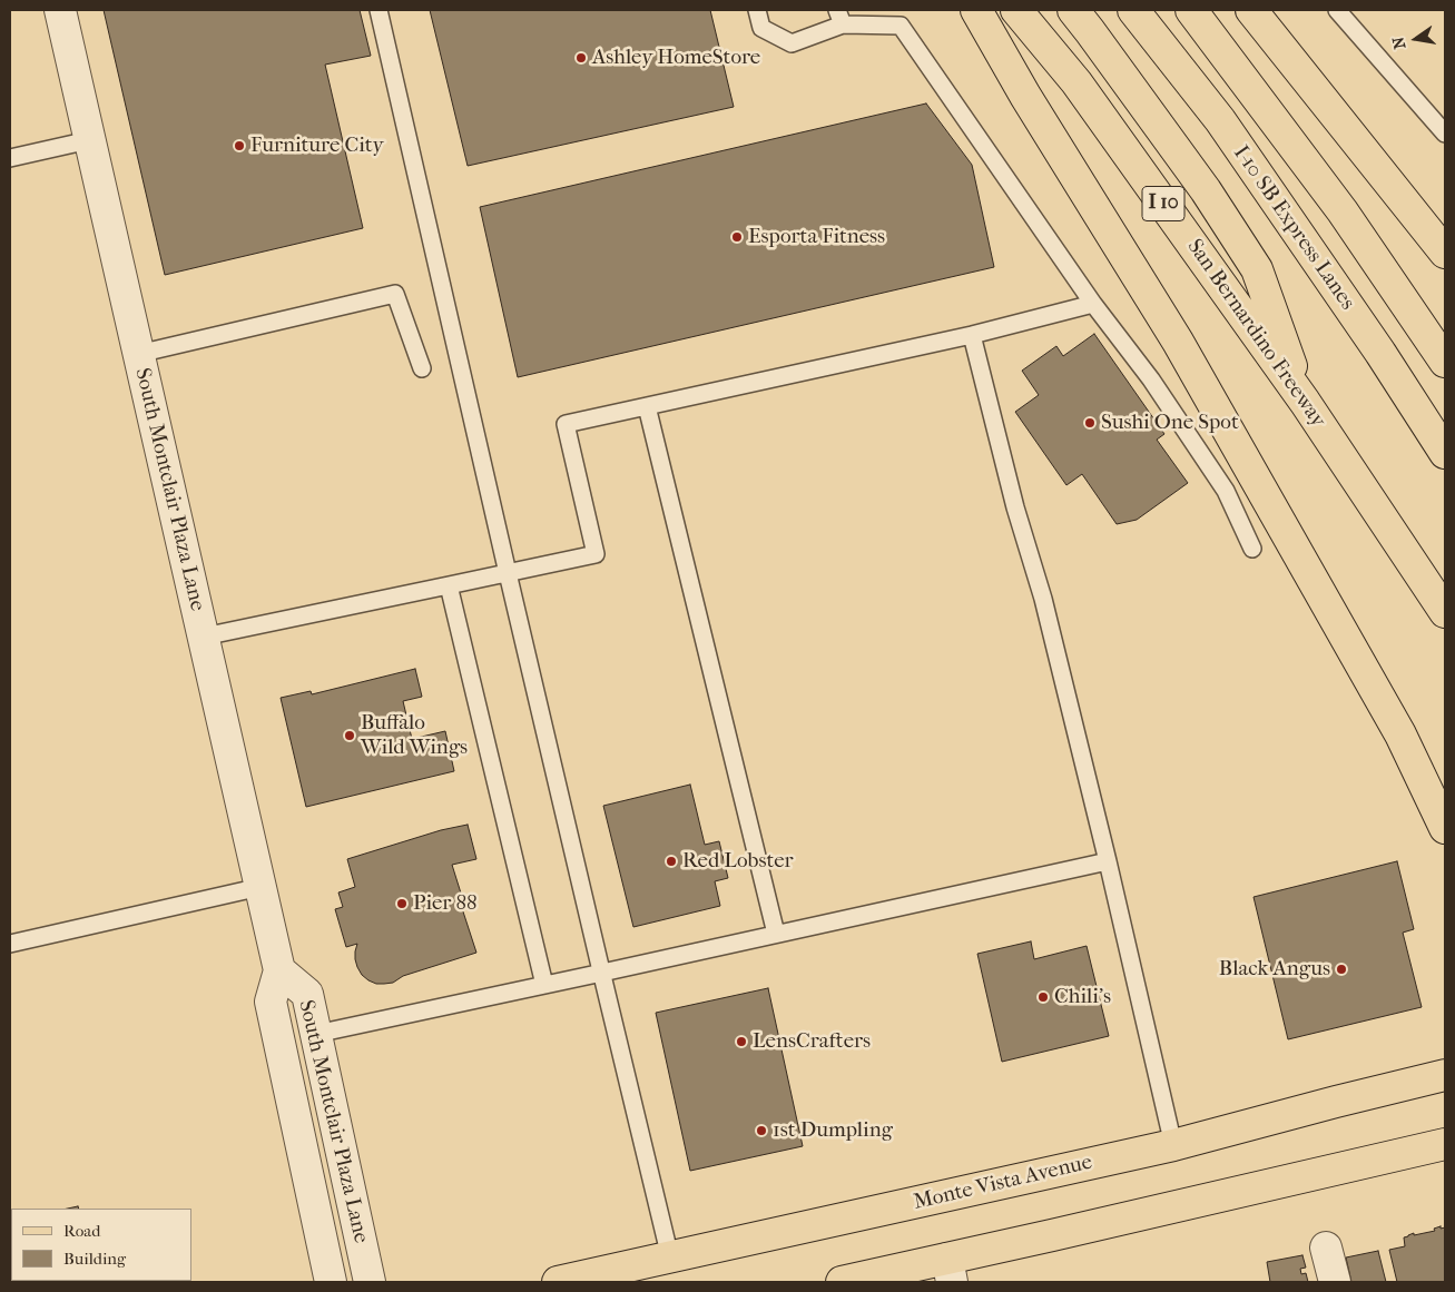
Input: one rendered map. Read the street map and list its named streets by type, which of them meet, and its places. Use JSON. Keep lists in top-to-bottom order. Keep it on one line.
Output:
{"streets":{"main road":["I 10","I-10 SB Express Lanes","San Bernardino Freeway","Monte Vista Avenue"],"street":["South Montclair Plaza Lane"]},"places":["Ashley HomeStore","Furniture City","Esporta Fitness","Sushi One Spot","Buffalo Wild Wings","Red Lobster","Pier 88","Black Angus","Chili's","LensCrafters","1st Dumpling"],"legend":["Road","Building"],"north":"left"}
